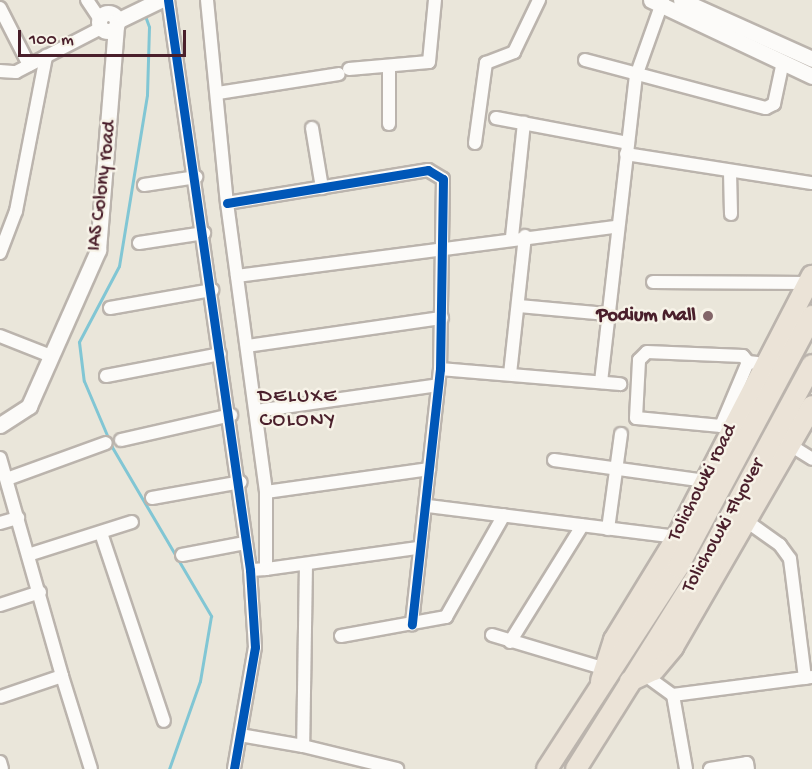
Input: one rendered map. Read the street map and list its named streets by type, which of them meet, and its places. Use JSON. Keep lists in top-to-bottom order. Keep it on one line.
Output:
{"streets":{"main road":["Tolichowki road","Tolichowki Flyover"],"street":["IAS Colony road"]},"crossings":[["Tolichowki road","Tolichowki Flyover"]],"districts":["DELUXE COLONY"],"places":["Podium Mall"],"scale_bar":"100 m"}
